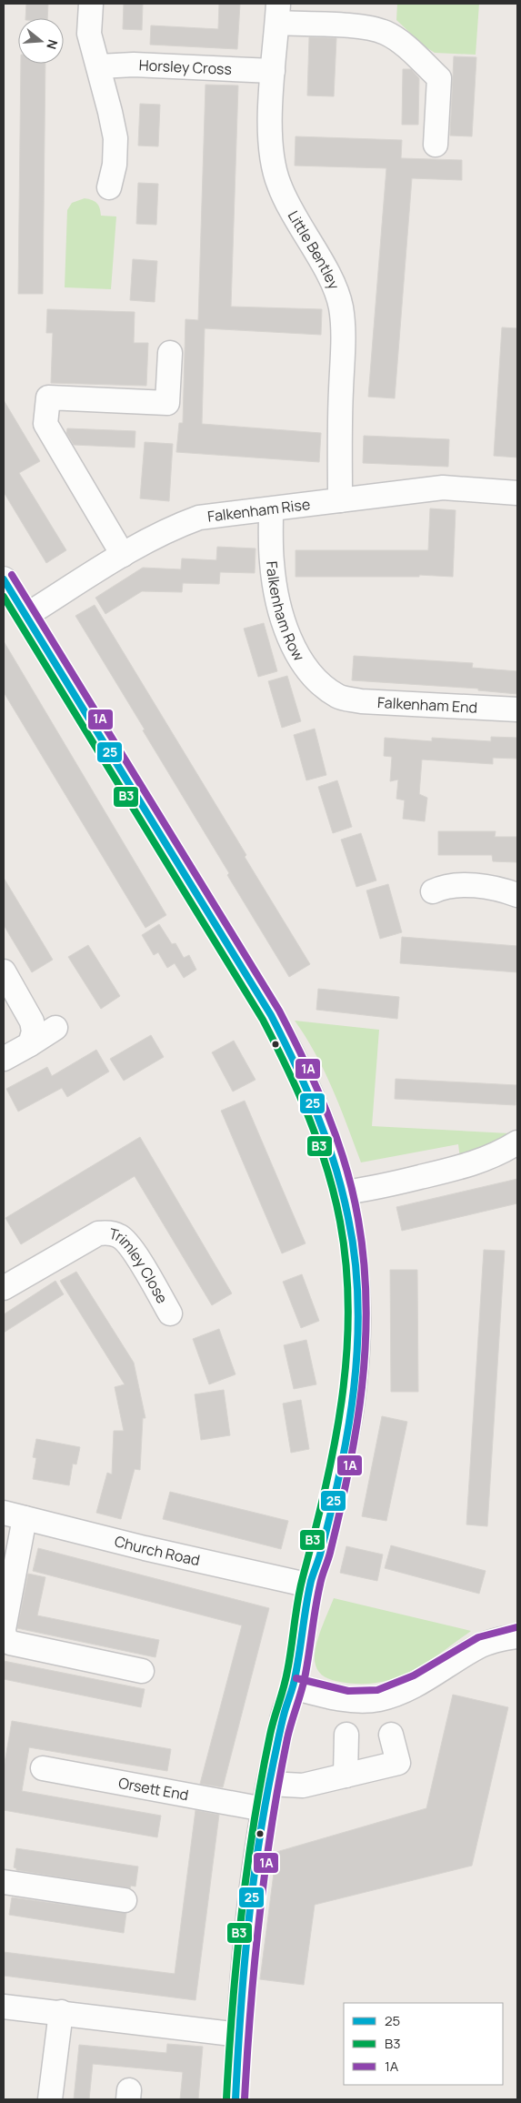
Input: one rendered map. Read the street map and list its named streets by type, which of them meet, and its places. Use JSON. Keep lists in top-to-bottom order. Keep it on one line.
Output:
{"streets":{"street":["Horsley Cross","Little Bentley","Falkenham Rise","Falkenham Row","Falkenham End","Trimley Close","Church Road","Orsett End"]},"crossings":[["Horsley Cross","Little Bentley"],["Little Bentley","Falkenham Rise"],["Falkenham Rise","Falkenham Row"],["Falkenham Row","Falkenham End"]],"lines":["transit line 1A","transit line 25","transit line B3"],"legend":["25","B3","1A"],"north":"right"}
